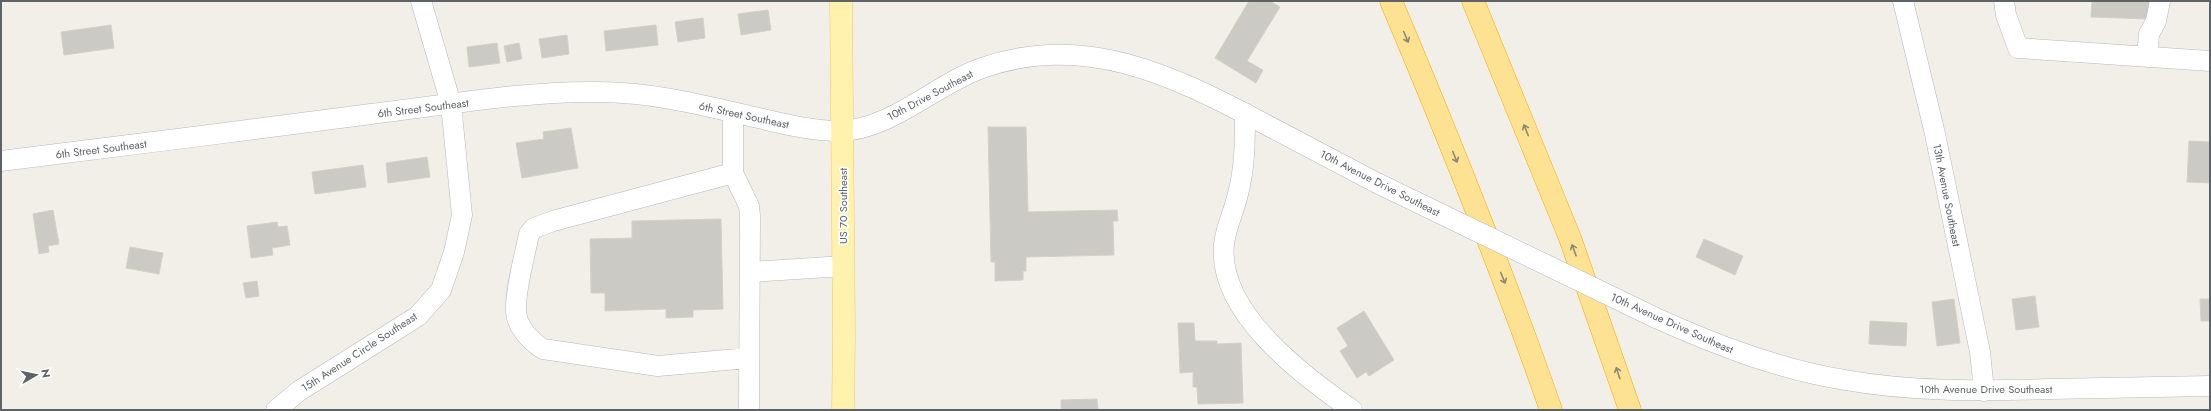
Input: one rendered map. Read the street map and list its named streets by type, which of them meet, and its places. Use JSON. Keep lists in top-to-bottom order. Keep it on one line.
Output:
{"streets":{"main road":["US 70 Southeast"],"street":["10th Drive Southeast","6th Street Southeast","10th Avenue Drive Southeast","13th Avenue Southeast","15th Avenue Circle Southeast"]},"crossings":[["10th Drive Southeast","6th Street Southeast"],["10th Drive Southeast","10th Avenue Drive Southeast"],["10th Drive Southeast","US 70 Southeast"],["6th Street Southeast","US 70 Southeast"],["6th Street Southeast","15th Avenue Circle Southeast"],["10th Avenue Drive Southeast","13th Avenue Southeast"]],"north":"right"}
